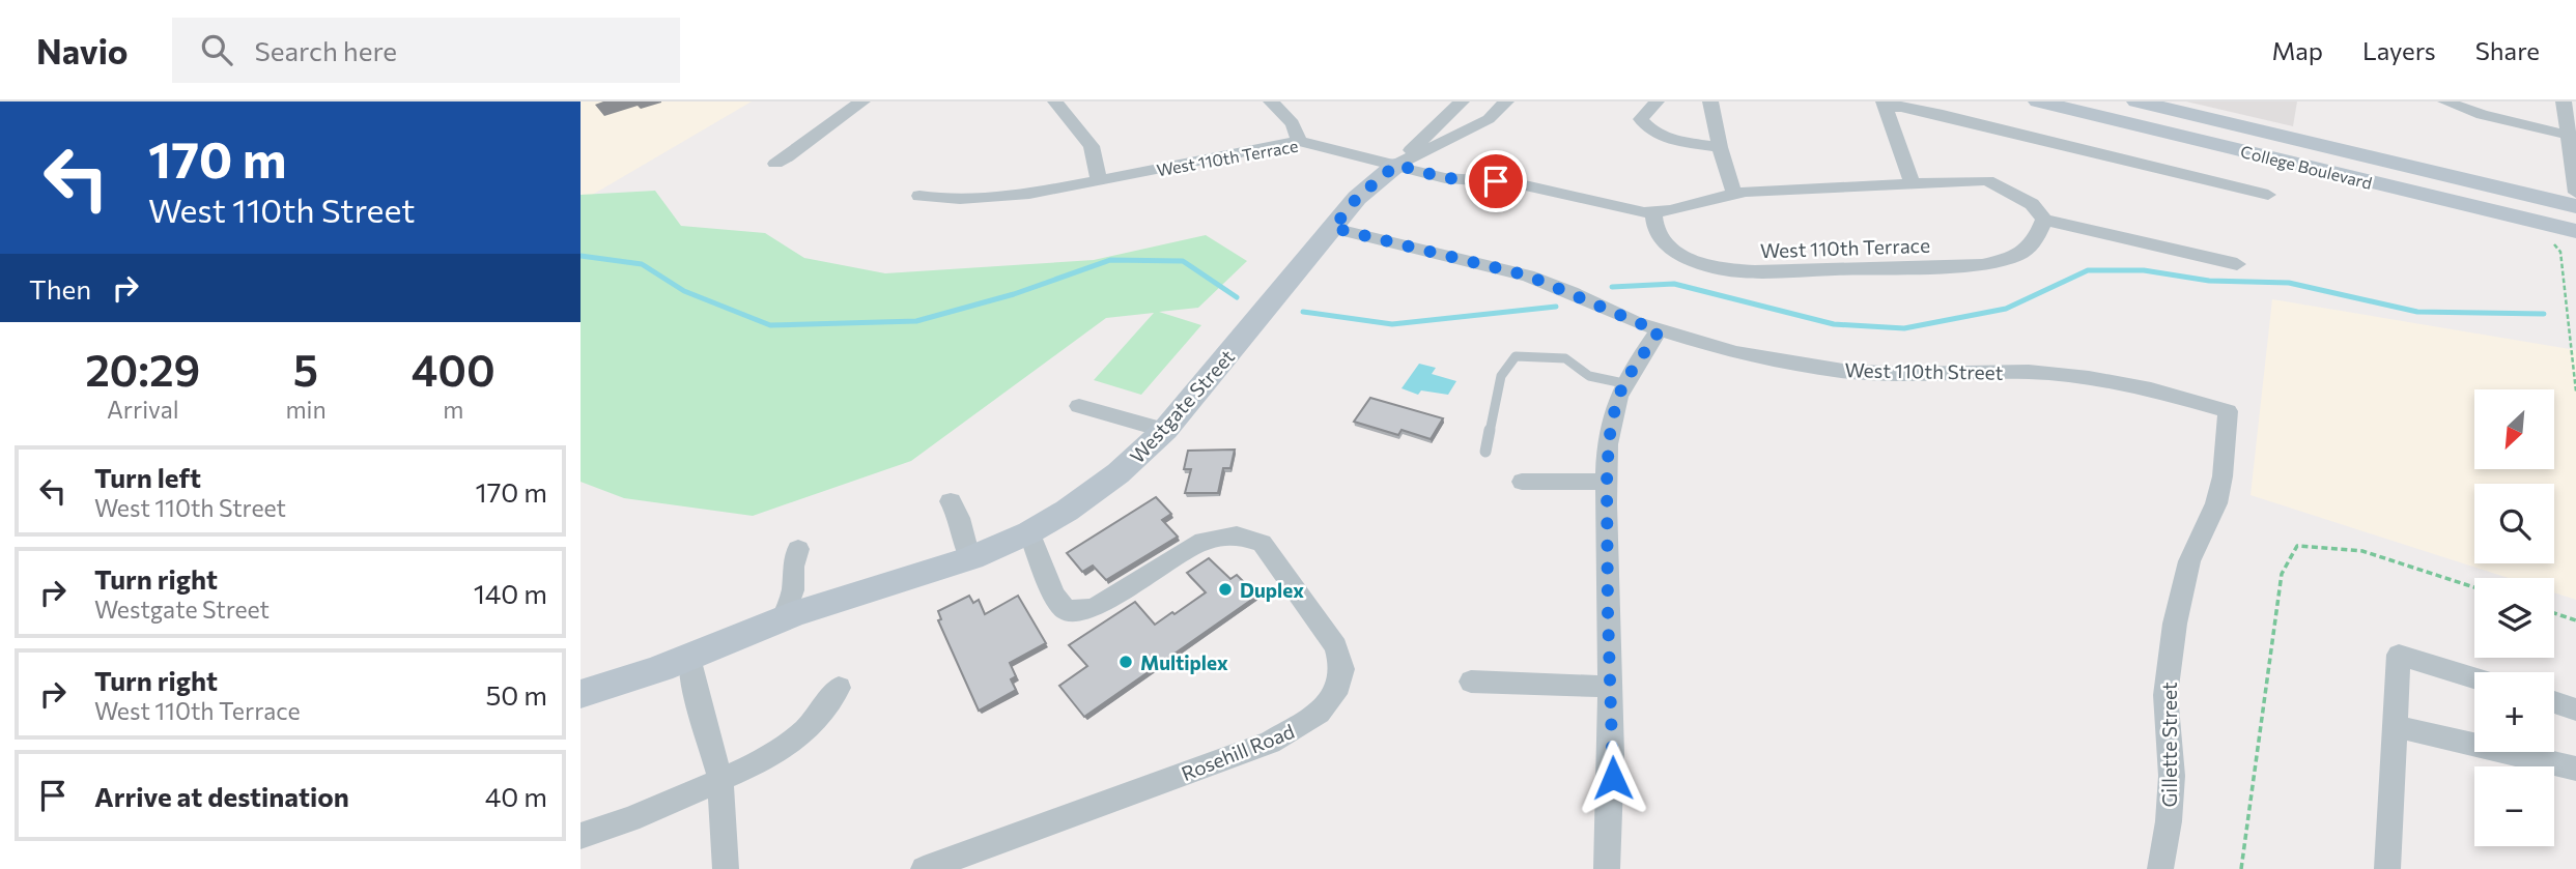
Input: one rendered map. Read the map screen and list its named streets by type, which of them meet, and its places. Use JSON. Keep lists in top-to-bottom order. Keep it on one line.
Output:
{"streets":{"main road":["College Boulevard","Westgate Street"],"street":["West 110th Terrace","West 110th Street","Gillette Street","Rosehill Road"]},"crossings":[["West 110th Terrace","Westgate Street"],["West 110th Street","Westgate Street"],["West 110th Street","Gillette Street"],["Westgate Street","Rosehill Road"]],"places":["Duplex","Multiplex"],"north":"bottom left","page":{"header":"Navio","search":"Search here","nav":["Map","Layers","Share"],"turn":["170 m","West 110th Street"],"then":"Then","eta":["20:29","Arrival","5","min","400","m"],"map_buttons":["+","−"],"list":[{"name":"Turn left","note":"West 110th Street","value":"170 m"},{"name":"Turn right","note":"Westgate Street","value":"140 m"},{"name":"Turn right","note":"West 110th Terrace","value":"50 m"},{"name":"Arrive at destination","value":"40 m"}]}}
